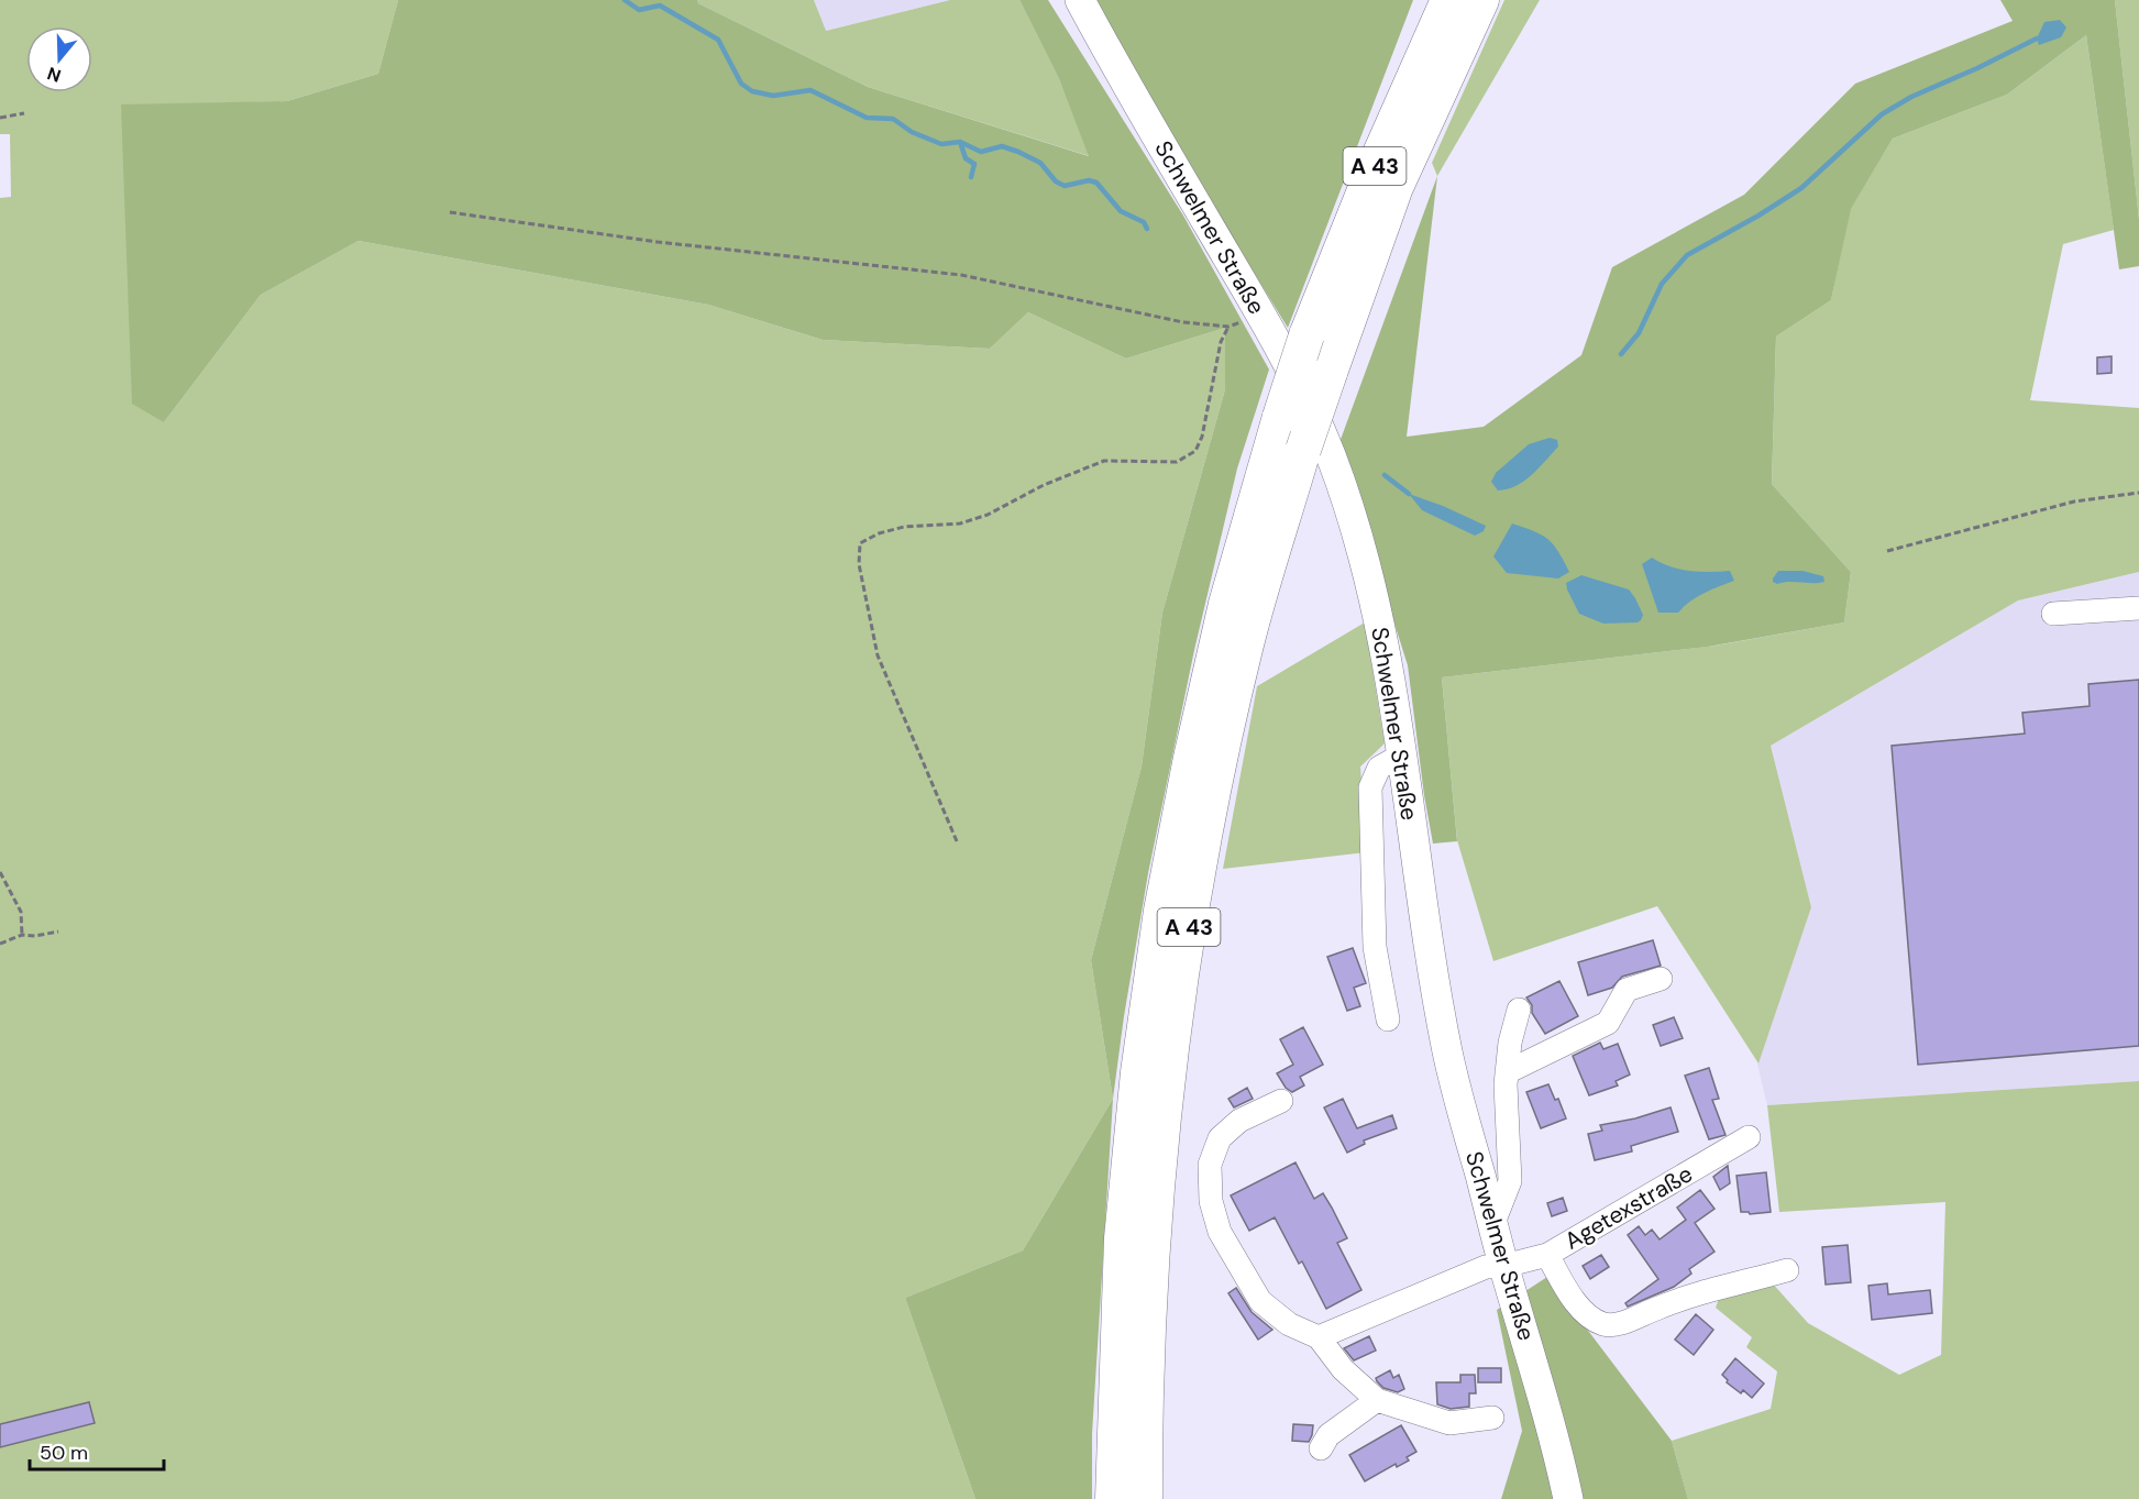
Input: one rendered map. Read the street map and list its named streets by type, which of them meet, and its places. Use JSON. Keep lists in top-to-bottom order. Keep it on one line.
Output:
{"streets":{"highway":["A 43"],"main road":["Schwelmer Straße"],"street":["Agetexstraße"]},"crossings":[["Schwelmer Straße","Agetexstraße"]],"scale_bar":"50 m","north":"bottom"}
